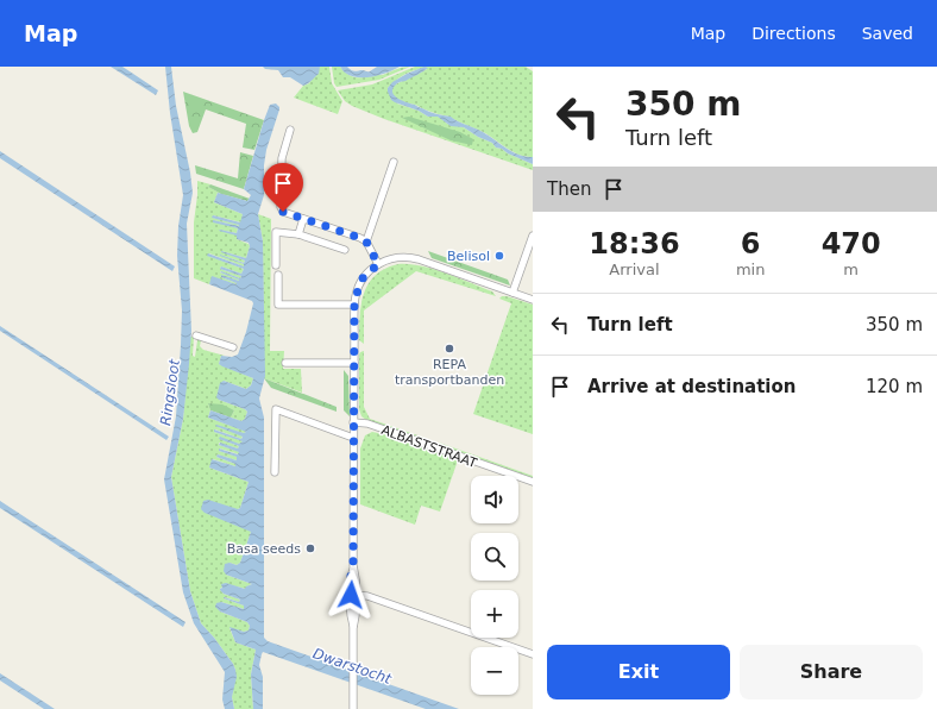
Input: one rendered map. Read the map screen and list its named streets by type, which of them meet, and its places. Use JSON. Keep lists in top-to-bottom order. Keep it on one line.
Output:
{"streets":{"street":["ALBASTSTRAAT"]},"water":["Ringsloot","Dwarstocht"],"places":["Belisol","REPA transportbanden","Basa seeds"],"page":{"header":"Map","nav":["Map","Directions","Saved"],"turn":["350 m","Turn left"],"then":"Then","eta":["18:36","Arrival","6","min","470","m"],"list":[{"name":"Turn left","value":"350 m"},{"name":"Arrive at destination","value":"120 m"}],"map_buttons":["+","−"],"buttons":["Exit","Share"]}}
